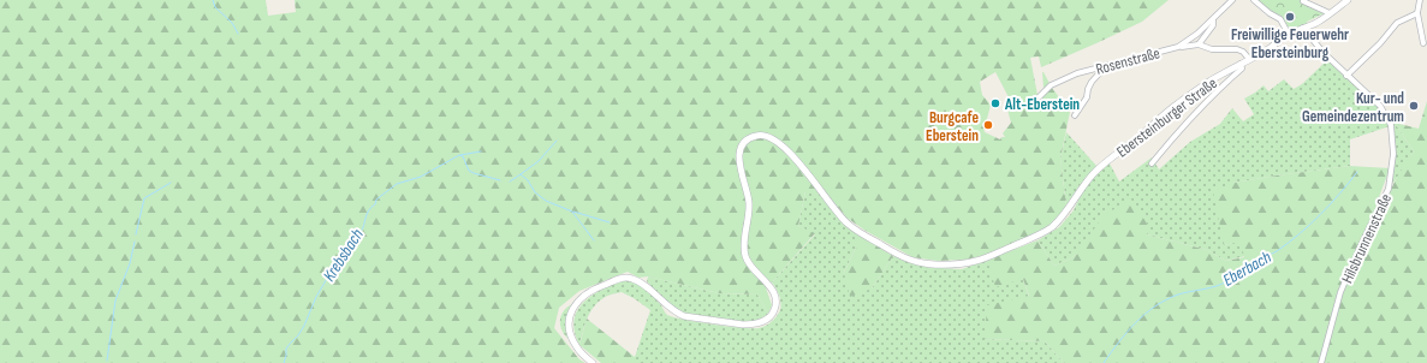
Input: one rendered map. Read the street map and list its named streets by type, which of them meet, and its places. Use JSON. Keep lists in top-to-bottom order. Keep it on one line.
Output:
{"streets":{"street":["Rosenstraße","Ebersteinburger Straße","Hilsbrunnenstraße"]},"crossings":[["Ebersteinburger Straße","Hilsbrunnenstraße"]],"water":["Krebsbach","Eberbach"],"places":["Freiwillige Feuerwehr Ebersteinburg","Alt-Eberstein","Kur- und Gemeindezentrum","Burgcafe Eberstein"]}
